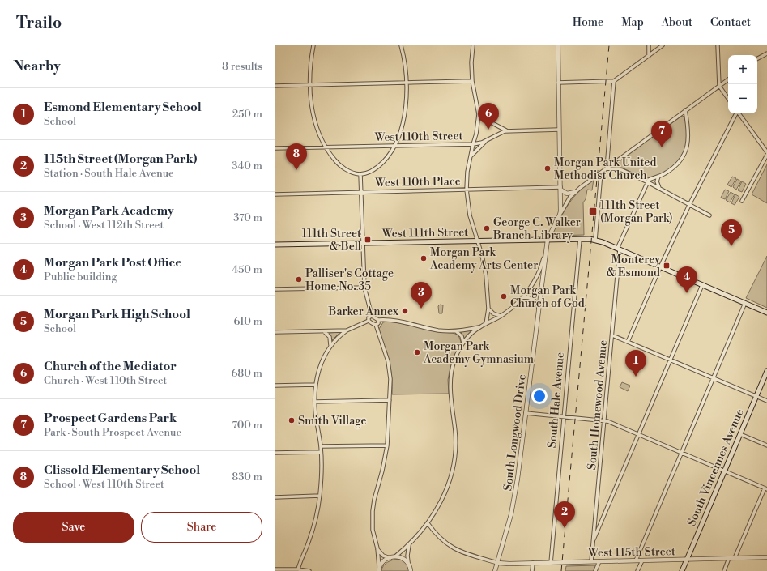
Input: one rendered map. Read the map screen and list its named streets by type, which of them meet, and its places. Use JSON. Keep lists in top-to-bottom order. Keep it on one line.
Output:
{"streets":{"main road":["West 111th Street","South Vincennes Avenue"],"street":["West 110th Street","West 110th Place","South Hale Avenue","South Homewood Avenue","South Longwood Drive","West 115th Street"]},"crossings":[["West 110th Street","South Longwood Drive"],["West 110th Place","South Longwood Drive"],["West 111th Street","South Hale Avenue"],["West 111th Street","South Homewood Avenue"],["West 111th Street","South Longwood Drive"],["South Hale Avenue","West 115th Street"],["South Homewood Avenue","West 115th Street"],["South Longwood Drive","West 115th Street"],["South Vincennes Avenue","West 115th Street"]],"places":{"other":["Morgan Park United Methodist Church","George C. Walker Branch Library","Morgan Park Academy Arts Center","Palliser's Cottage Home No. 35","Morgan Park Church of God","Barker Annex","Morgan Park Academy Gymnasium","Smith Village"],"transit":["111th Street (Morgan Park)","111th Street & Bell","Monterey & Esmond"]},"page":{"header":"Trailo","nav":["Home","Map","About","Contact"],"heading":["Nearby","8 results"],"map_buttons":["+","−"],"list":[{"mark":"1","name":"Esmond Elementary School","note":"School","value":"250 m"},{"mark":"2","name":"115th Street (Morgan Park)","note":"Station · South Hale Avenue","value":"340 m"},{"mark":"3","name":"Morgan Park Academy","note":"School · West 112th Street","value":"370 m"},{"mark":"4","name":"Morgan Park Post Office","note":"Public building","value":"450 m"},{"mark":"5","name":"Morgan Park High School","note":"School","value":"610 m"},{"mark":"6","name":"Church of the Mediator","note":"Church · West 110th Street","value":"680 m"},{"mark":"7","name":"Prospect Gardens Park","note":"Park · South Prospect Avenue","value":"700 m"},{"mark":"8","name":"Clissold Elementary School","note":"School · West 110th Street","value":"830 m"}],"pins":["6","7","8","5","4","3","1","2"],"buttons":["Save","Share"]}}
